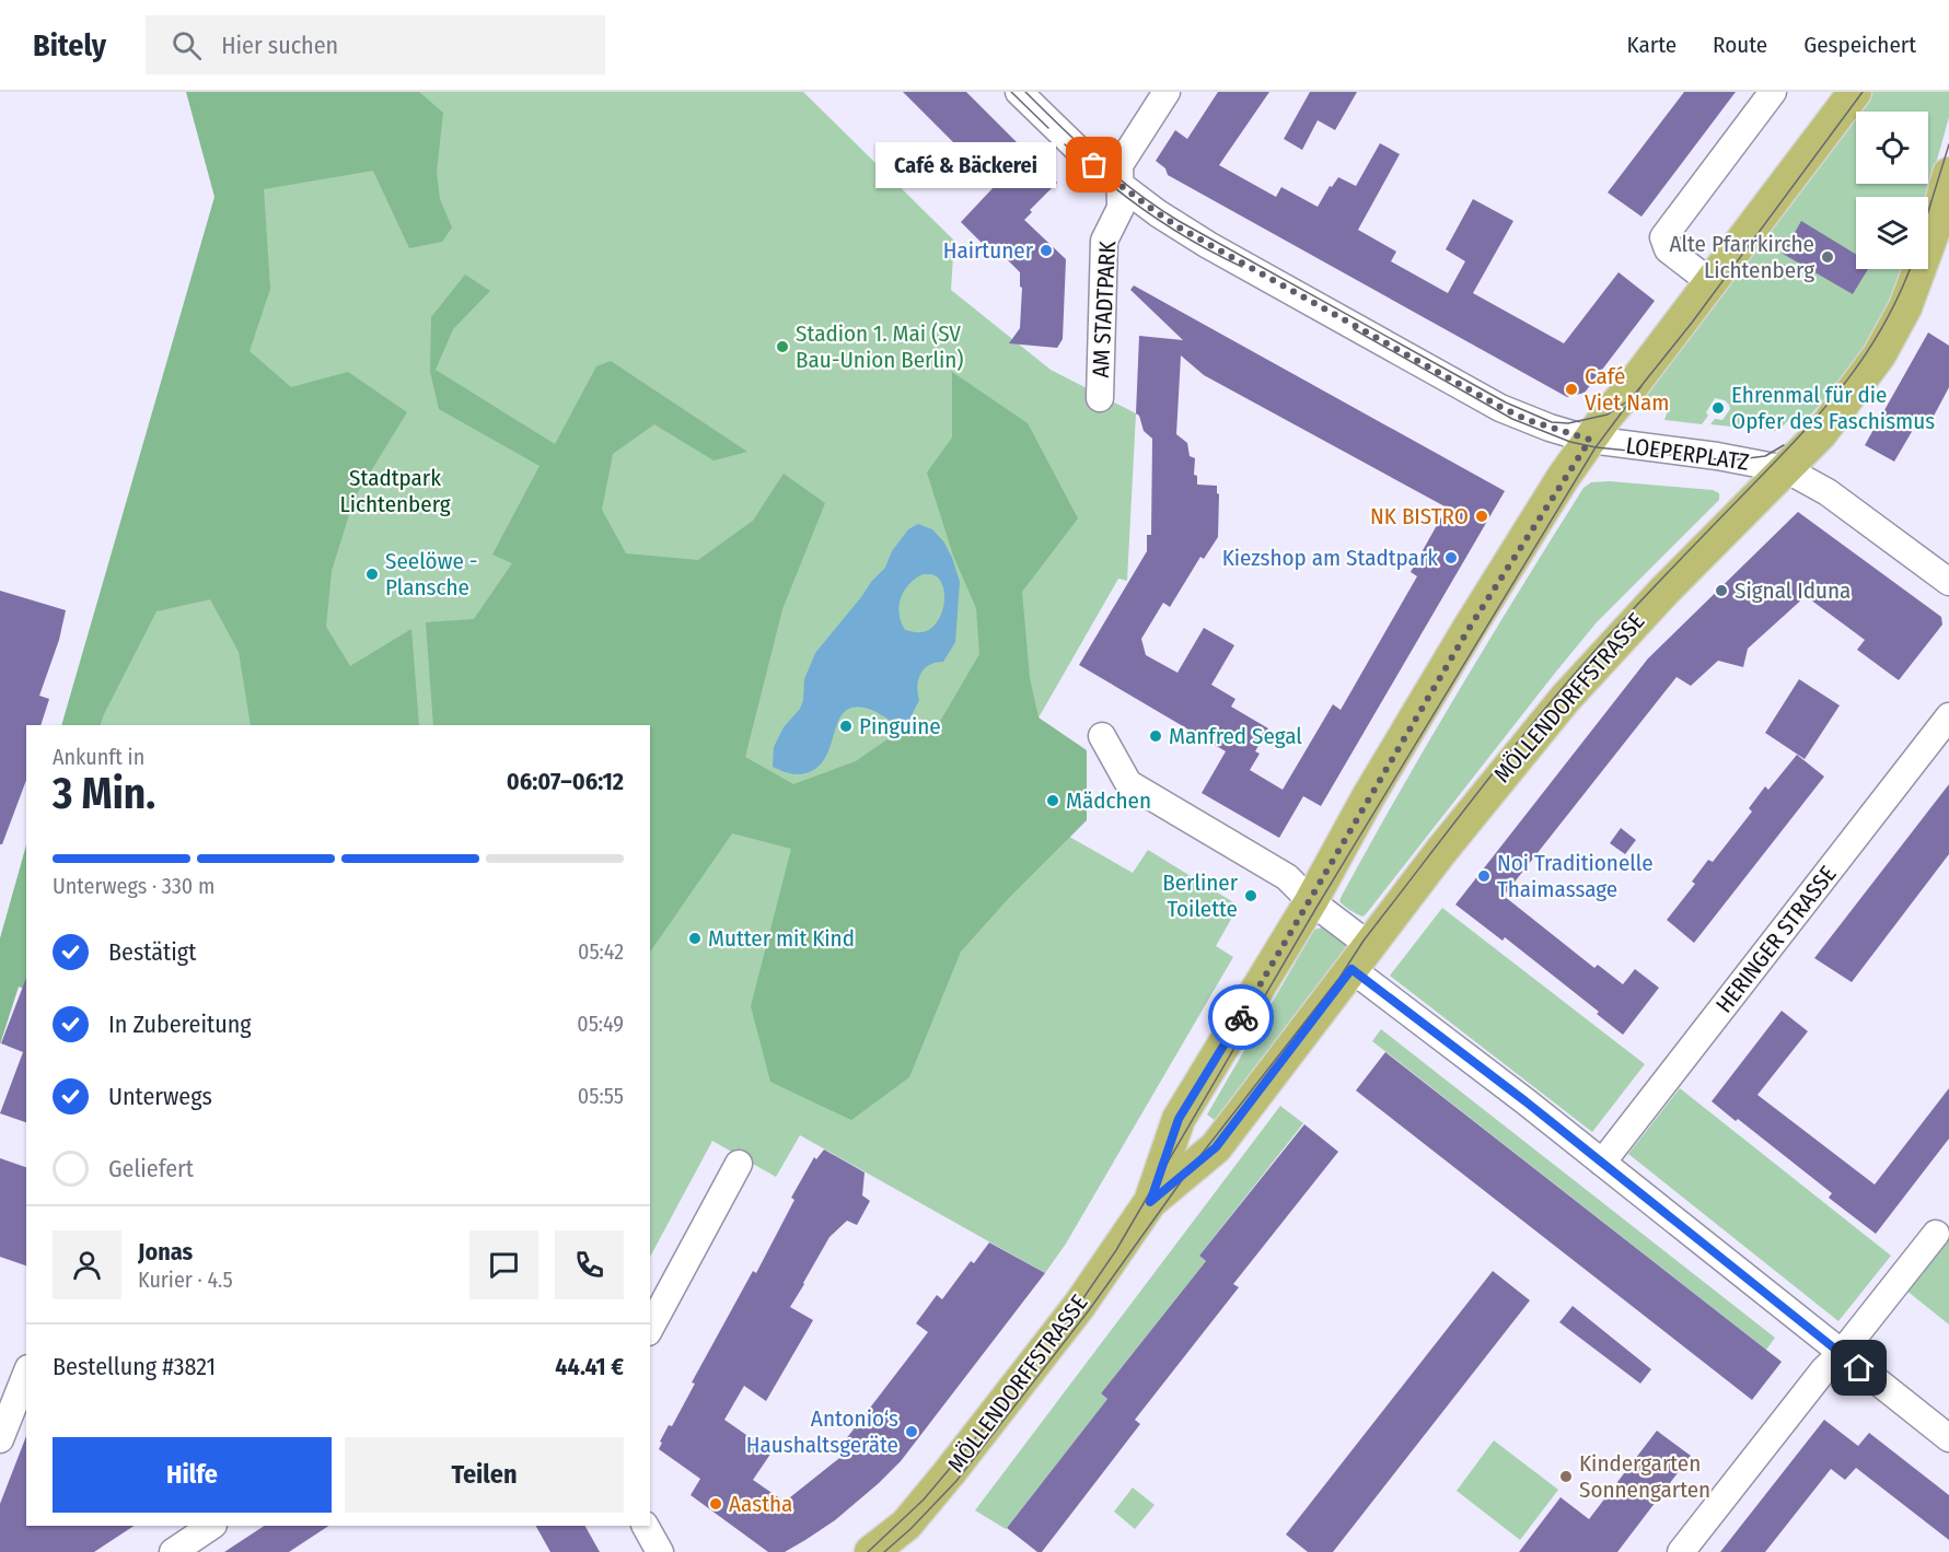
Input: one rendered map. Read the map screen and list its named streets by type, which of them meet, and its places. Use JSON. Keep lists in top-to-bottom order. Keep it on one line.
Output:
{"streets":{"main road":["MÖLLENDORFFSTRASSE"],"street":["AM STADTPARK","LOEPERPLATZ","HERINGER STRASSE"]},"crossings":[["AM STADTPARK","LOEPERPLATZ"],["LOEPERPLATZ","MÖLLENDORFFSTRASSE"]],"parks":["Stadtpark Lichtenberg"],"places":["Café & Bäckerei","Hairtuner","Alte Pfarrkirche Lichtenberg","Stadion 1. Mai (SV Bau-Union Berlin)","Café Viet Nam","Ehrenmal für die Opfer des Faschismus","NK BISTRO","Kiezshop am Stadtpark","Seelöwe - Plansche","Signal Iduna","Pinguine","Manfred Segal","Mädchen","Noi Traditionelle Thaimassage","Berliner Toilette","Mutter mit Kind","Antonio‘s Haushaltsgeräte","Kindergarten Sonnengarten","Aastha"],"page":{"header":"Bitely","search":"Hier suchen","nav":["Karte","Route","Gespeichert"],"bubble":"Café & Bäckerei","heading":["3 Min.","Ankunft in","06:07–06:12"],"panel":["Jonas","Kurier · 4.5","Bestellung #3821","44.41 €"],"bar":"Unterwegs · 330 m","list":[["Bestätigt","05:42"],["In Zubereitung","05:49"],["Unterwegs","05:55"],"Geliefert"],"buttons":["Hilfe","Teilen"]}}
